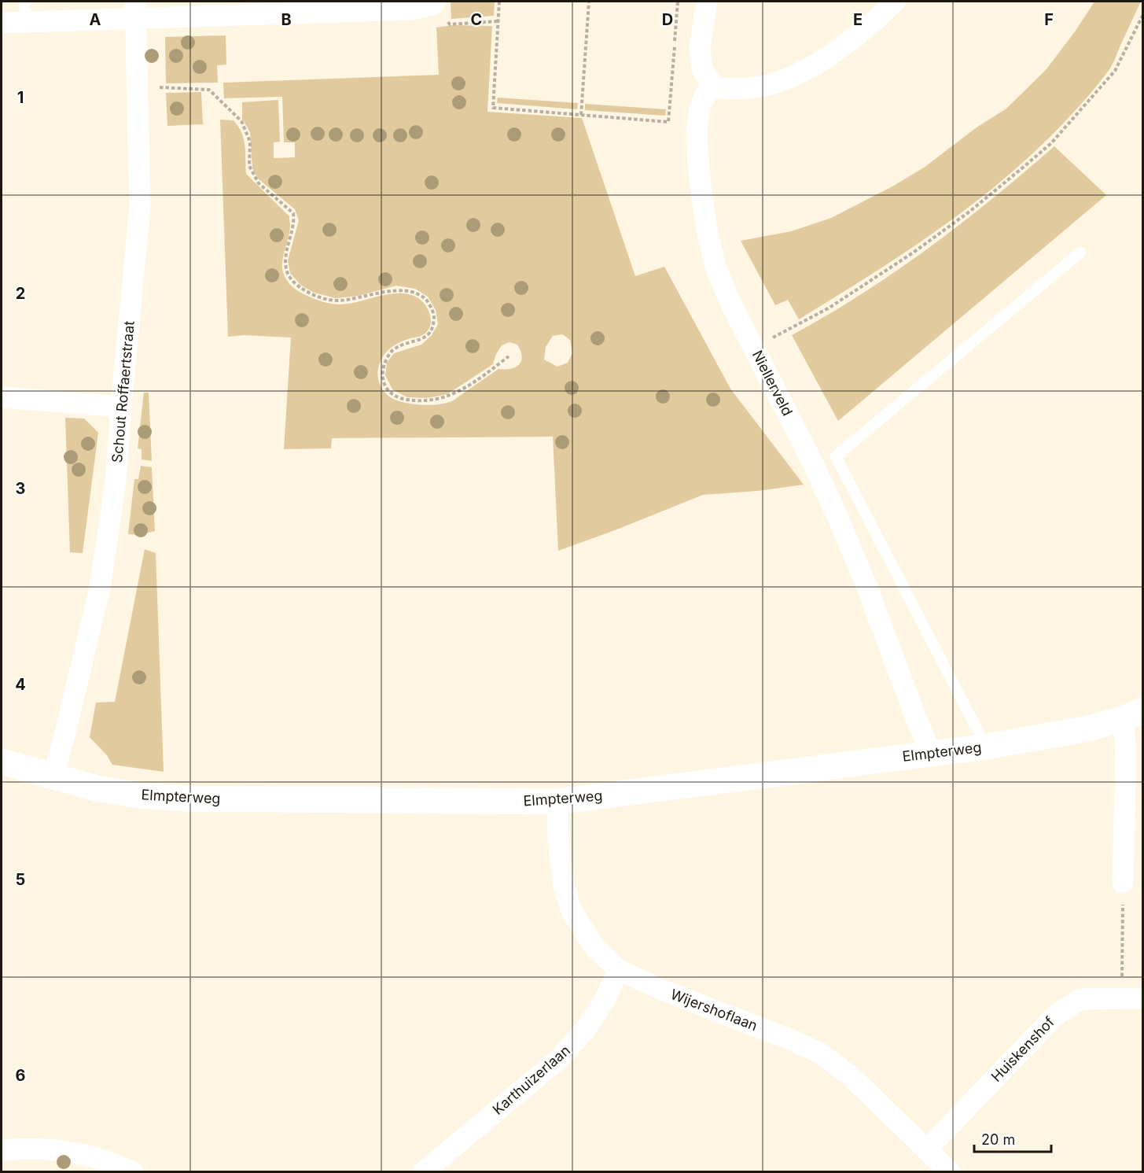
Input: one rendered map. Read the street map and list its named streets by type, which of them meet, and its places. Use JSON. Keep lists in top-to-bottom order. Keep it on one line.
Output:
{"streets":{"street":["Niellerveld","Schout Roffaertstraat","Elmpterweg","Wijershoflaan","Huiskenshof","Karthuizerlaan"]},"crossings":[["Niellerveld","Elmpterweg"],["Schout Roffaertstraat","Elmpterweg"],["Elmpterweg","Wijershoflaan"],["Wijershoflaan","Huiskenshof"],["Wijershoflaan","Karthuizerlaan"]],"scale_bar":"20 m","grid":{"columns":["A","B","C","D","E","F"],"rows":["1","2","3","4","5","6"]}}
